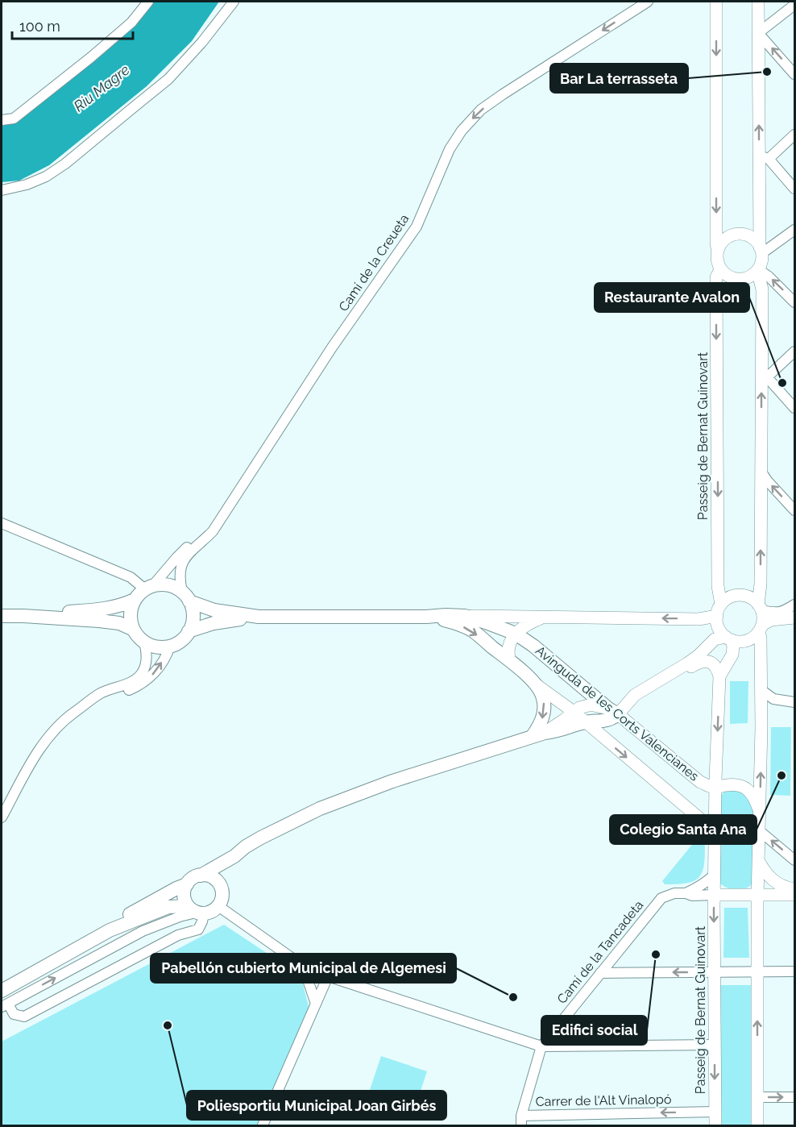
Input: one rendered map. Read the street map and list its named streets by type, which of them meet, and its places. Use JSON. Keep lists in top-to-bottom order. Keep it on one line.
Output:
{"streets":{"main road":["Avinguda de les Corts Valencianes"],"street":["Camí de la Creueta","Passeig de Bernat Guinovart","Camí de la Tancadeta","Carrer de l'Alt Vinalopó"]},"crossings":[["Passeig de Bernat Guinovart","Avinguda de les Corts Valencianes"],["Passeig de Bernat Guinovart","Camí de la Tancadeta"],["Passeig de Bernat Guinovart","Carrer de l'Alt Vinalopó"],["Camí de la Tancadeta","Carrer de l'Alt Vinalopó"]],"one_way":["Camí de la Creueta"],"water":["Riu Magre"],"places":["Bar La terrasseta","Restaurante Avalon","Colegio Santa Ana","Edifici social","Pabellón cubierto Municipal de Algemesi","Poliesportiu Municipal Joan Girbés"],"scale_bar":"100 m"}
